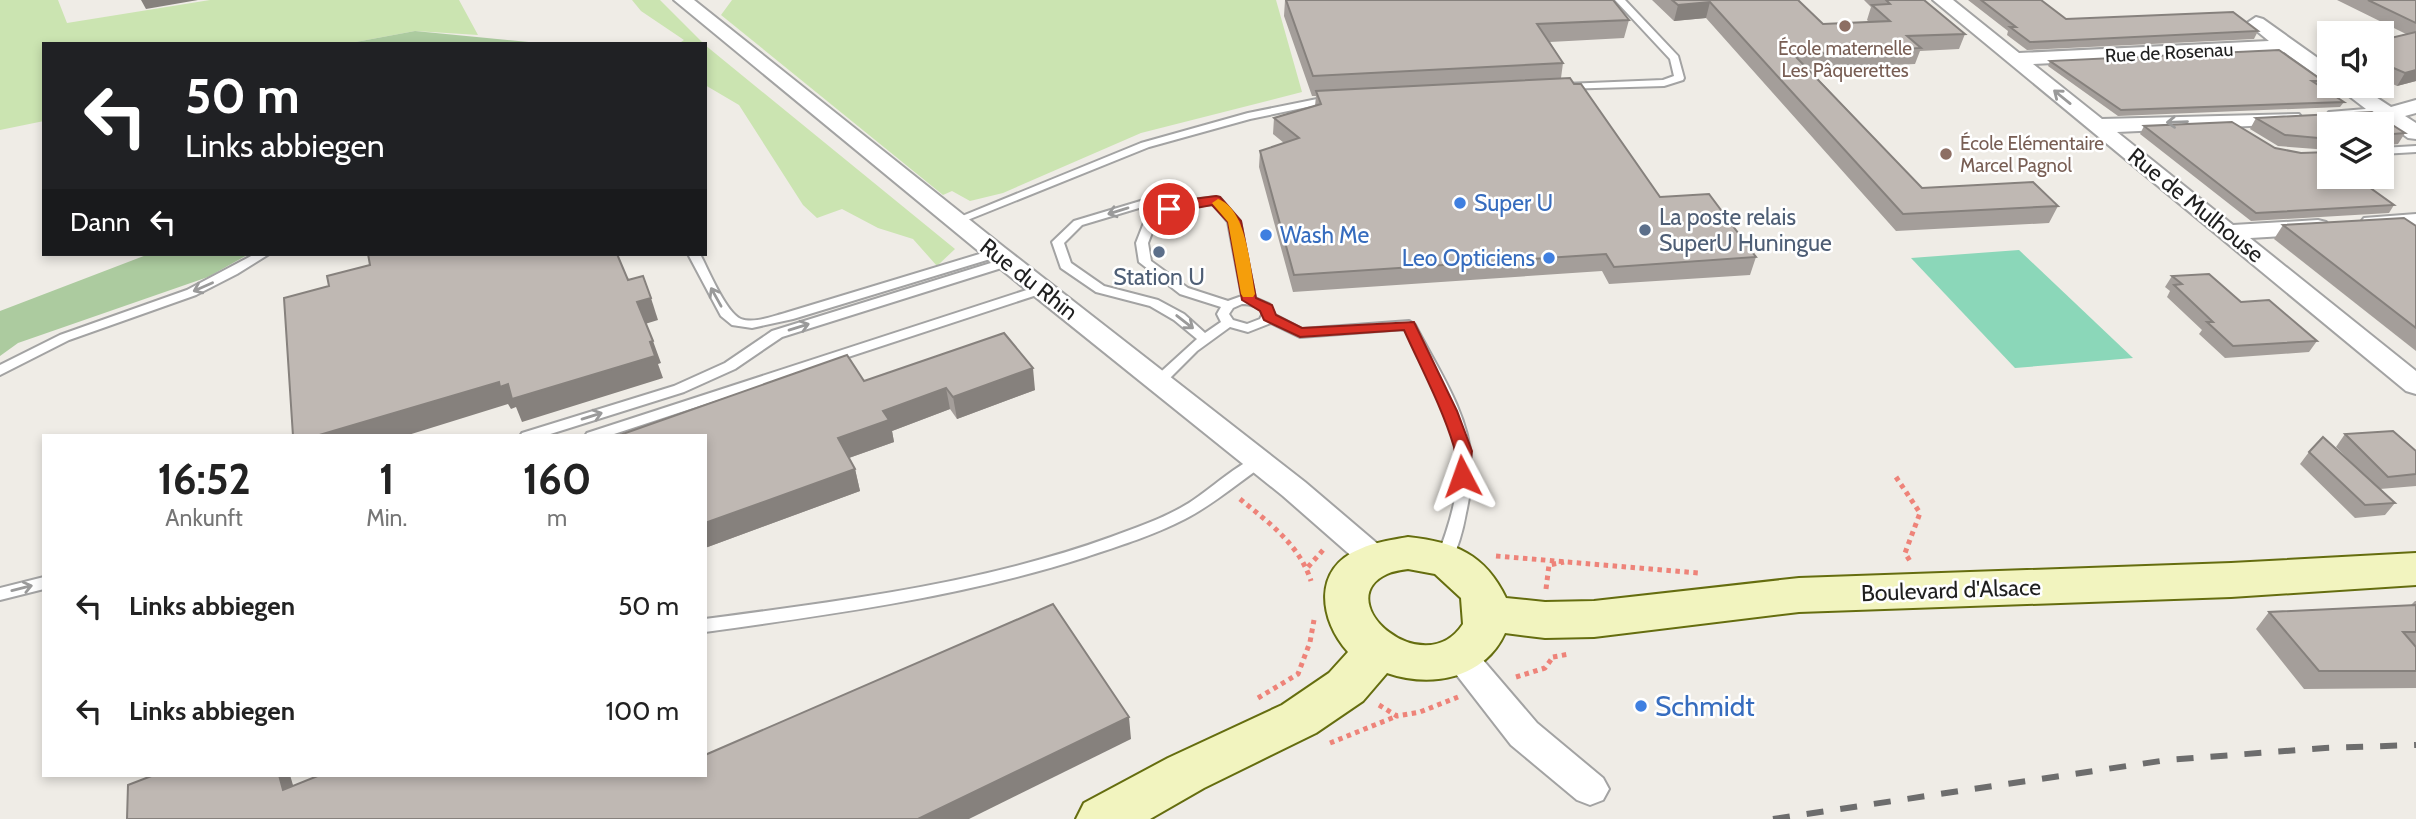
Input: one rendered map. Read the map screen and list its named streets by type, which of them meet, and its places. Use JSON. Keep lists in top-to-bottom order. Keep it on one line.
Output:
{"streets":{"main road":["Boulevard d'Alsace"],"street":["Rue de Rosenau","Rue de Mulhouse","Rue du Rhin"]},"crossings":[["Rue de Rosenau","Rue de Mulhouse"],["Rue du Rhin","Boulevard d'Alsace"]],"places":["École maternelle Les Pâquerettes","École Elémentaire Marcel Pagnol","Super U","La poste relais SuperU Huningue","Wash Me","Station U","Leo Opticiens","Schmidt"],"page":{"turn":["50 m","Links abbiegen"],"then":"Dann","eta":["16:52","Ankunft","1","Min.","160","m"],"list":[{"name":"Links abbiegen","value":"50 m"},{"name":"Links abbiegen","value":"100 m"}]}}
